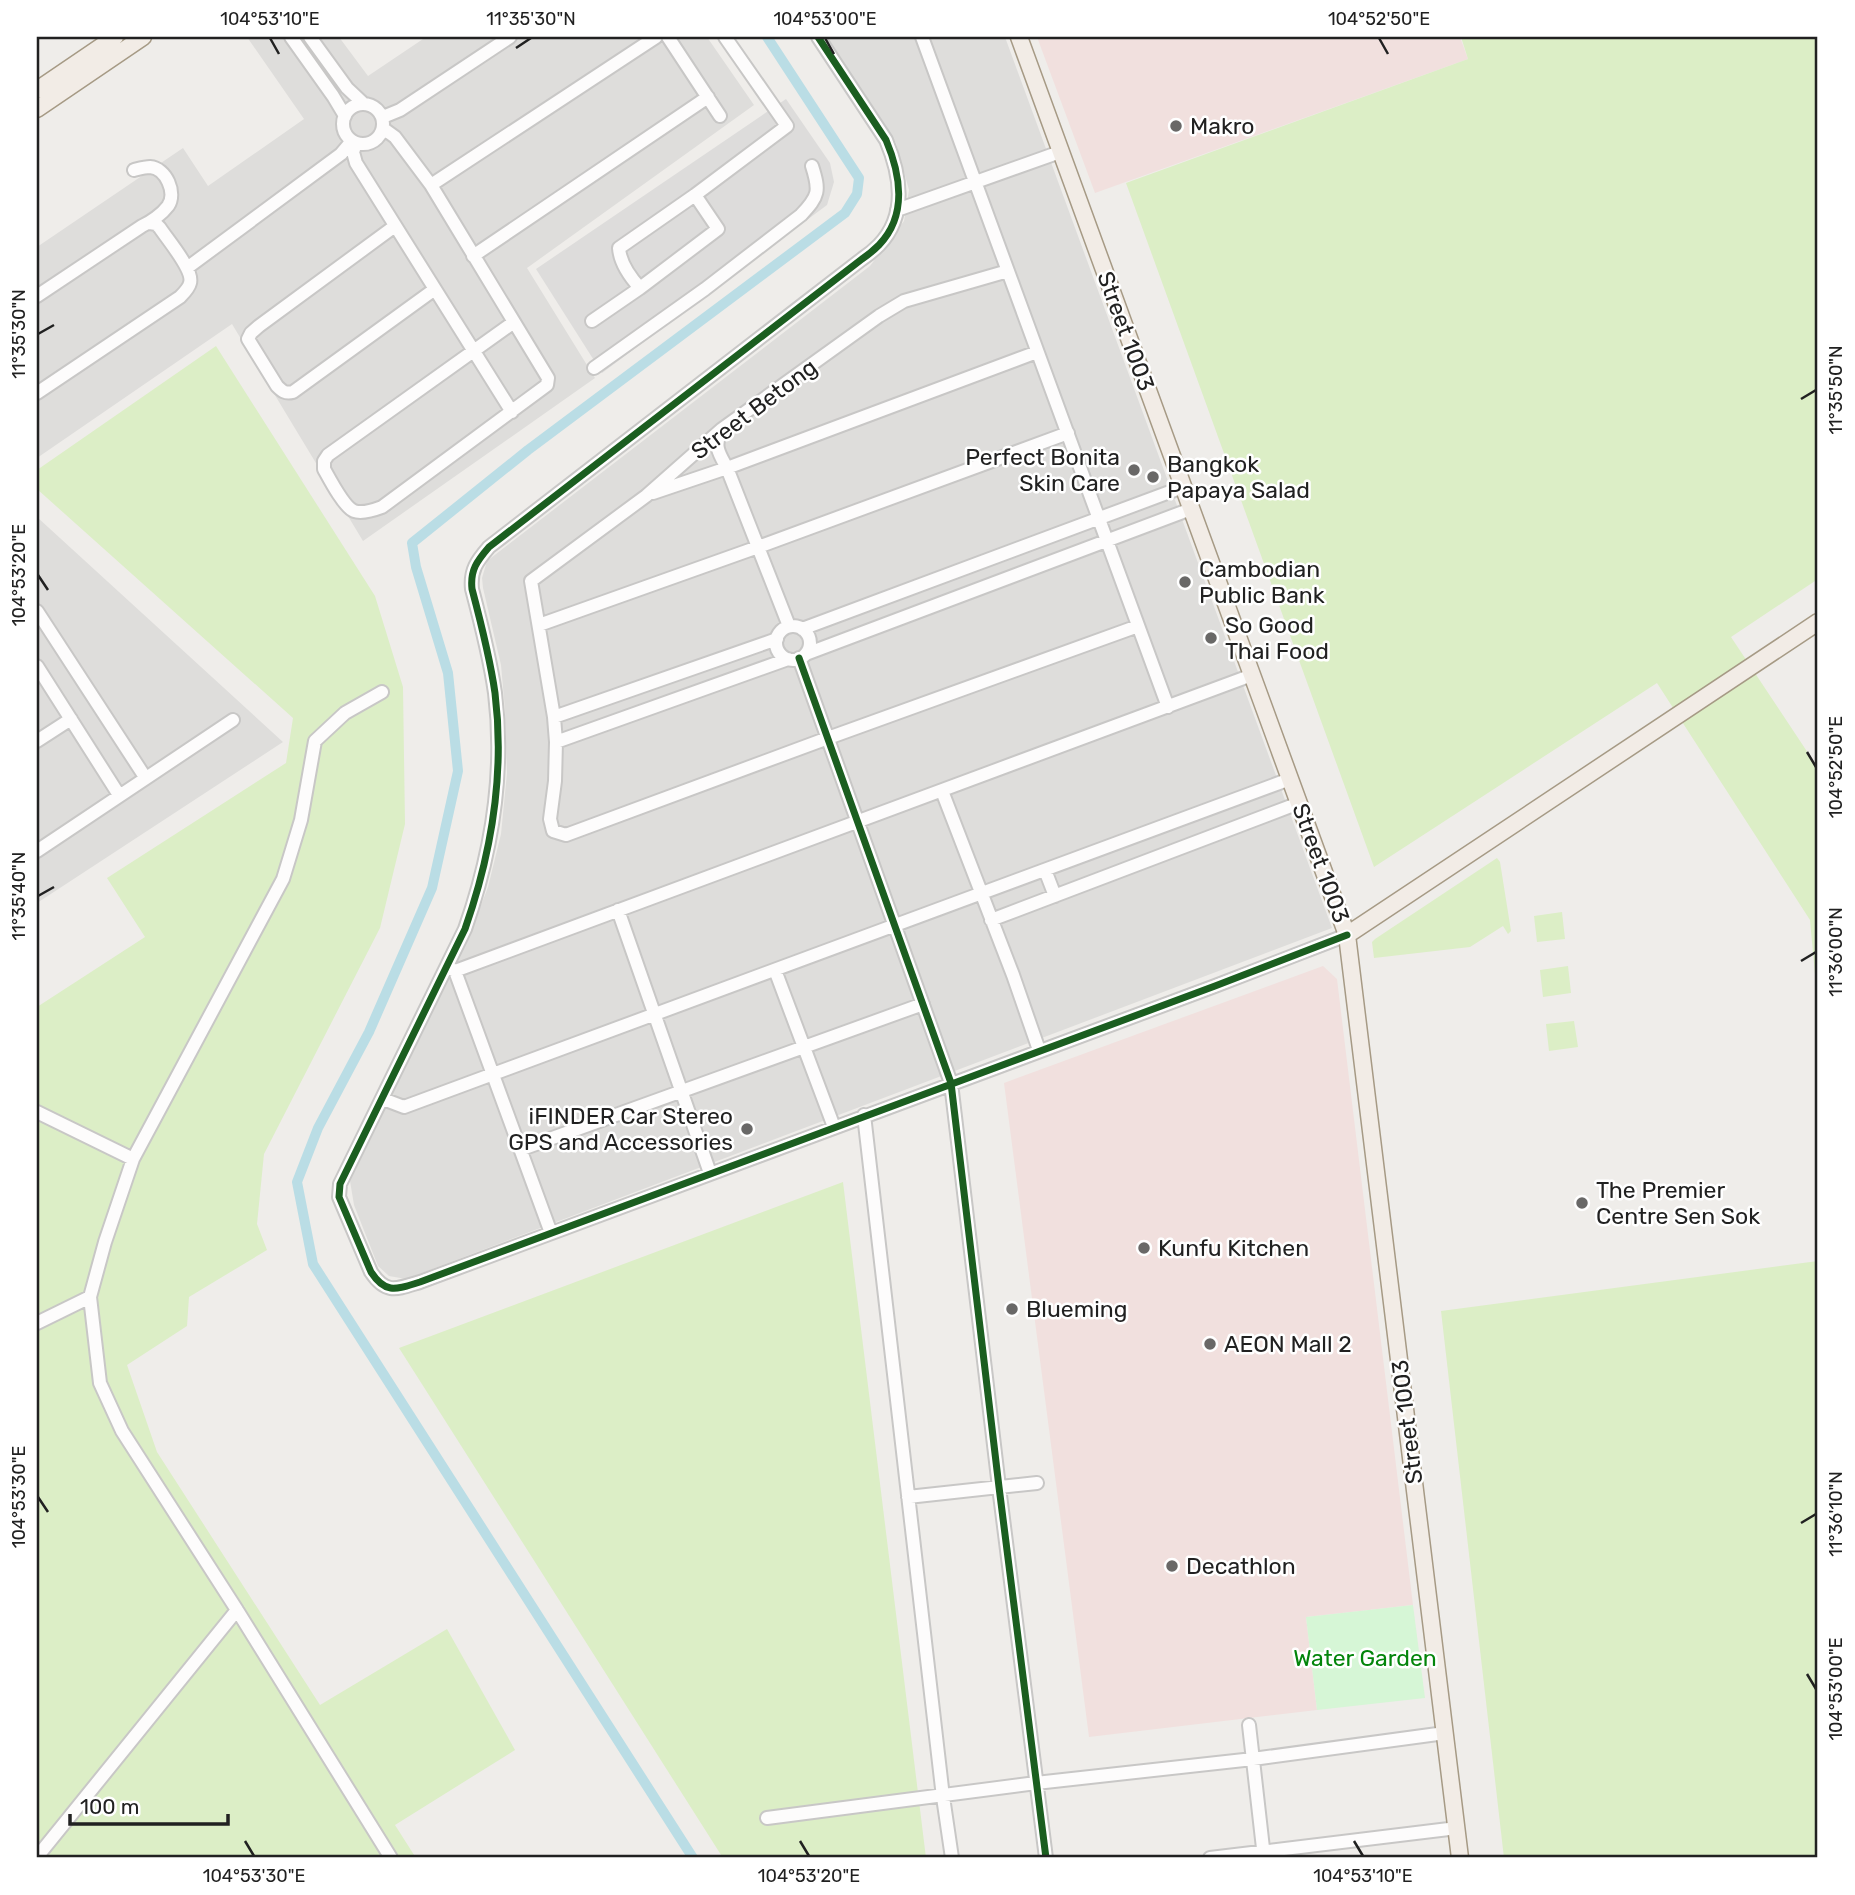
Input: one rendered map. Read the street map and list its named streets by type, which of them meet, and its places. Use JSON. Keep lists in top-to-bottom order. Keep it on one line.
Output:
{"streets":{"main road":["Street 1003"],"street":["Street Betong"]},"parks":["Water Garden"],"places":["Makro","Perfect Bonita Skin Care","Bangkok Papaya Salad","Cambodian Public Bank","So Good Thai Food","iFINDER Car Stereo GPS and Accessories","The Premier Centre Sen Sok","Kunfu Kitchen","Blueming","AEON Mall 2","Decathlon"],"scale_bar":"100 m","coordinates":["104°53'10\"E","11°35'30\"N","104°53'00\"E","104°52'50\"E","11°35'50\"N","104°53'20\"E","11°35'40\"N","11°36'00\"N","104°53'30\"E","11°36'10\"N"]}
